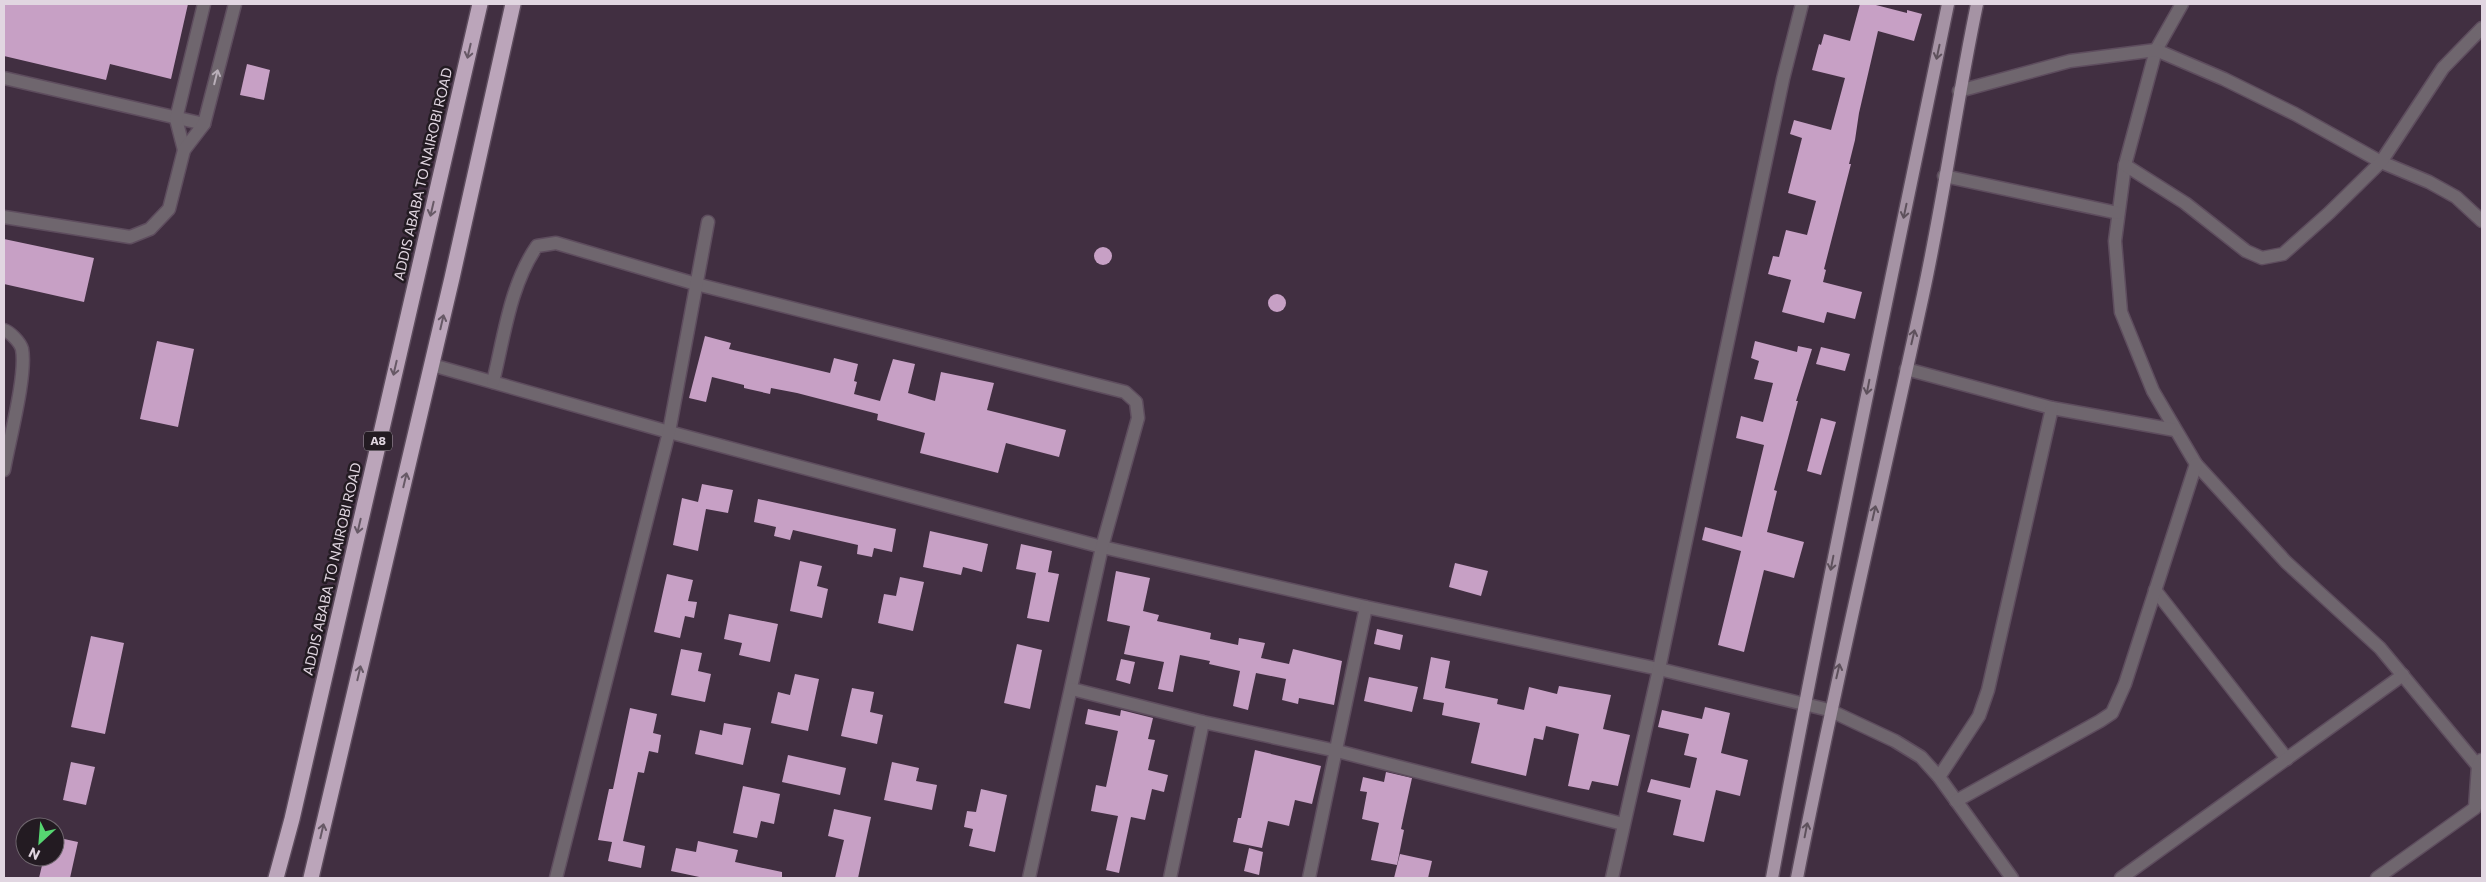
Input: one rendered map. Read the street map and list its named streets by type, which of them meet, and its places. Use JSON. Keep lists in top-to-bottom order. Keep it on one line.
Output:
{"streets":{"highway":["ADDIS ABABA TO NAIROBI ROAD","A8"]},"north":"bottom left"}
